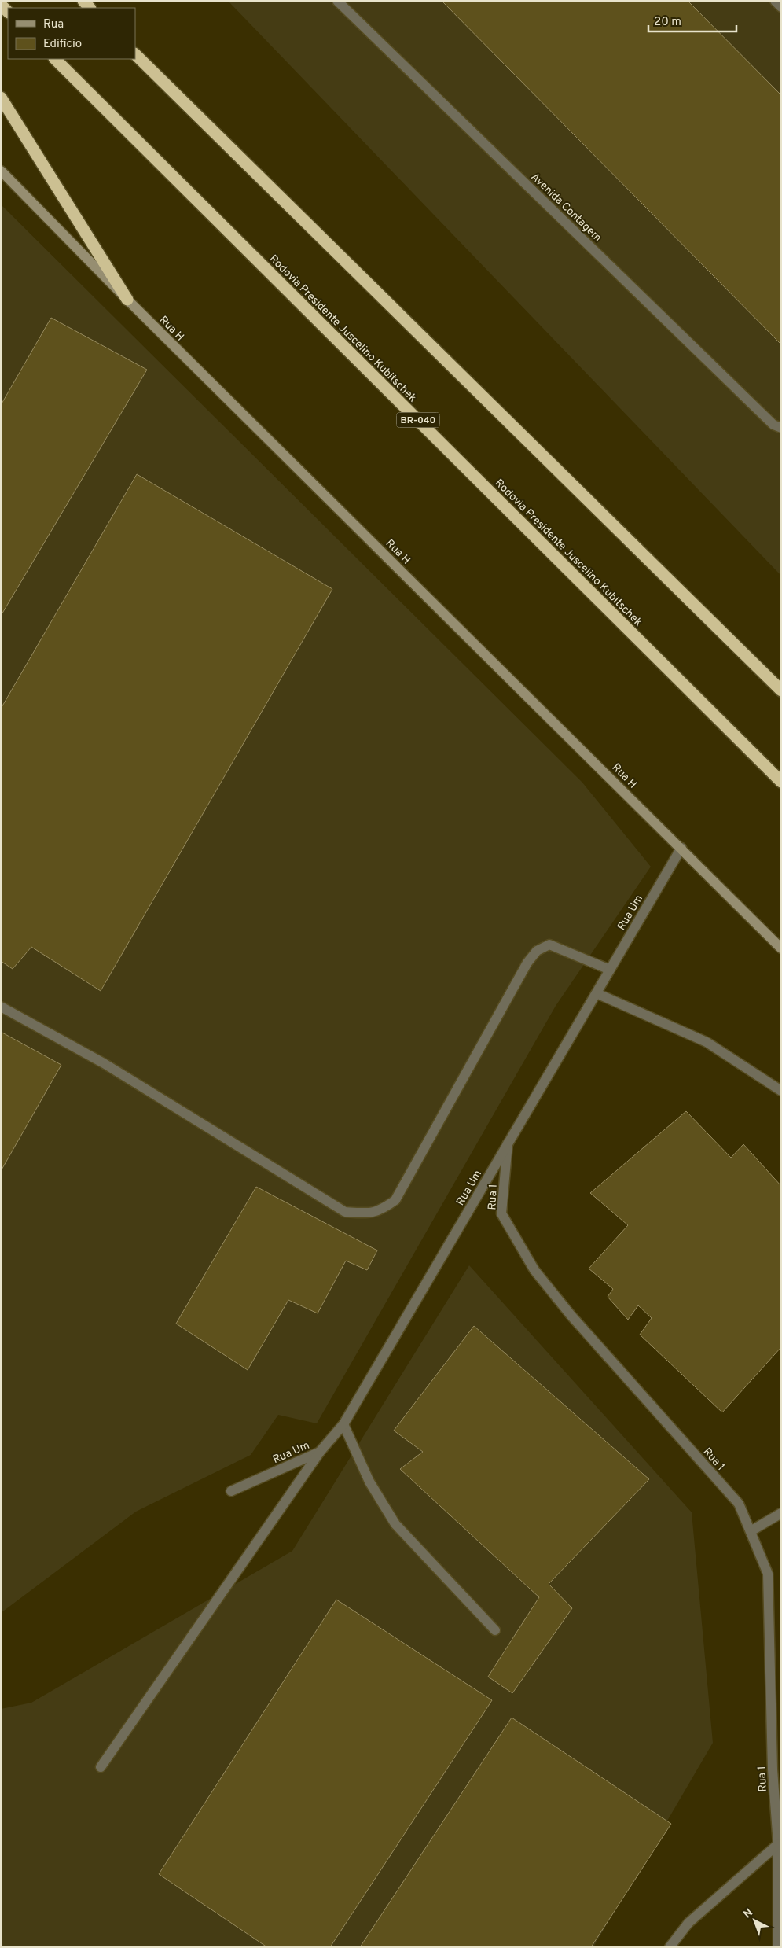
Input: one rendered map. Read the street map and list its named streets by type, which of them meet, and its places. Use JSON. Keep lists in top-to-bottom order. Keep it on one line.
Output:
{"streets":{"highway":["Rodovia Presidente Juscelino Kubitschek","BR-040"],"main road":["Rua H"],"lane":["Avenida Contagem","Rua Um","Rua 1"]},"crossings":[["Rua H","Rua Um"],["Rua Um","Rua 1"]],"legend":["Rua","Edifício"],"scale_bar":"20 m","north":"top left"}
